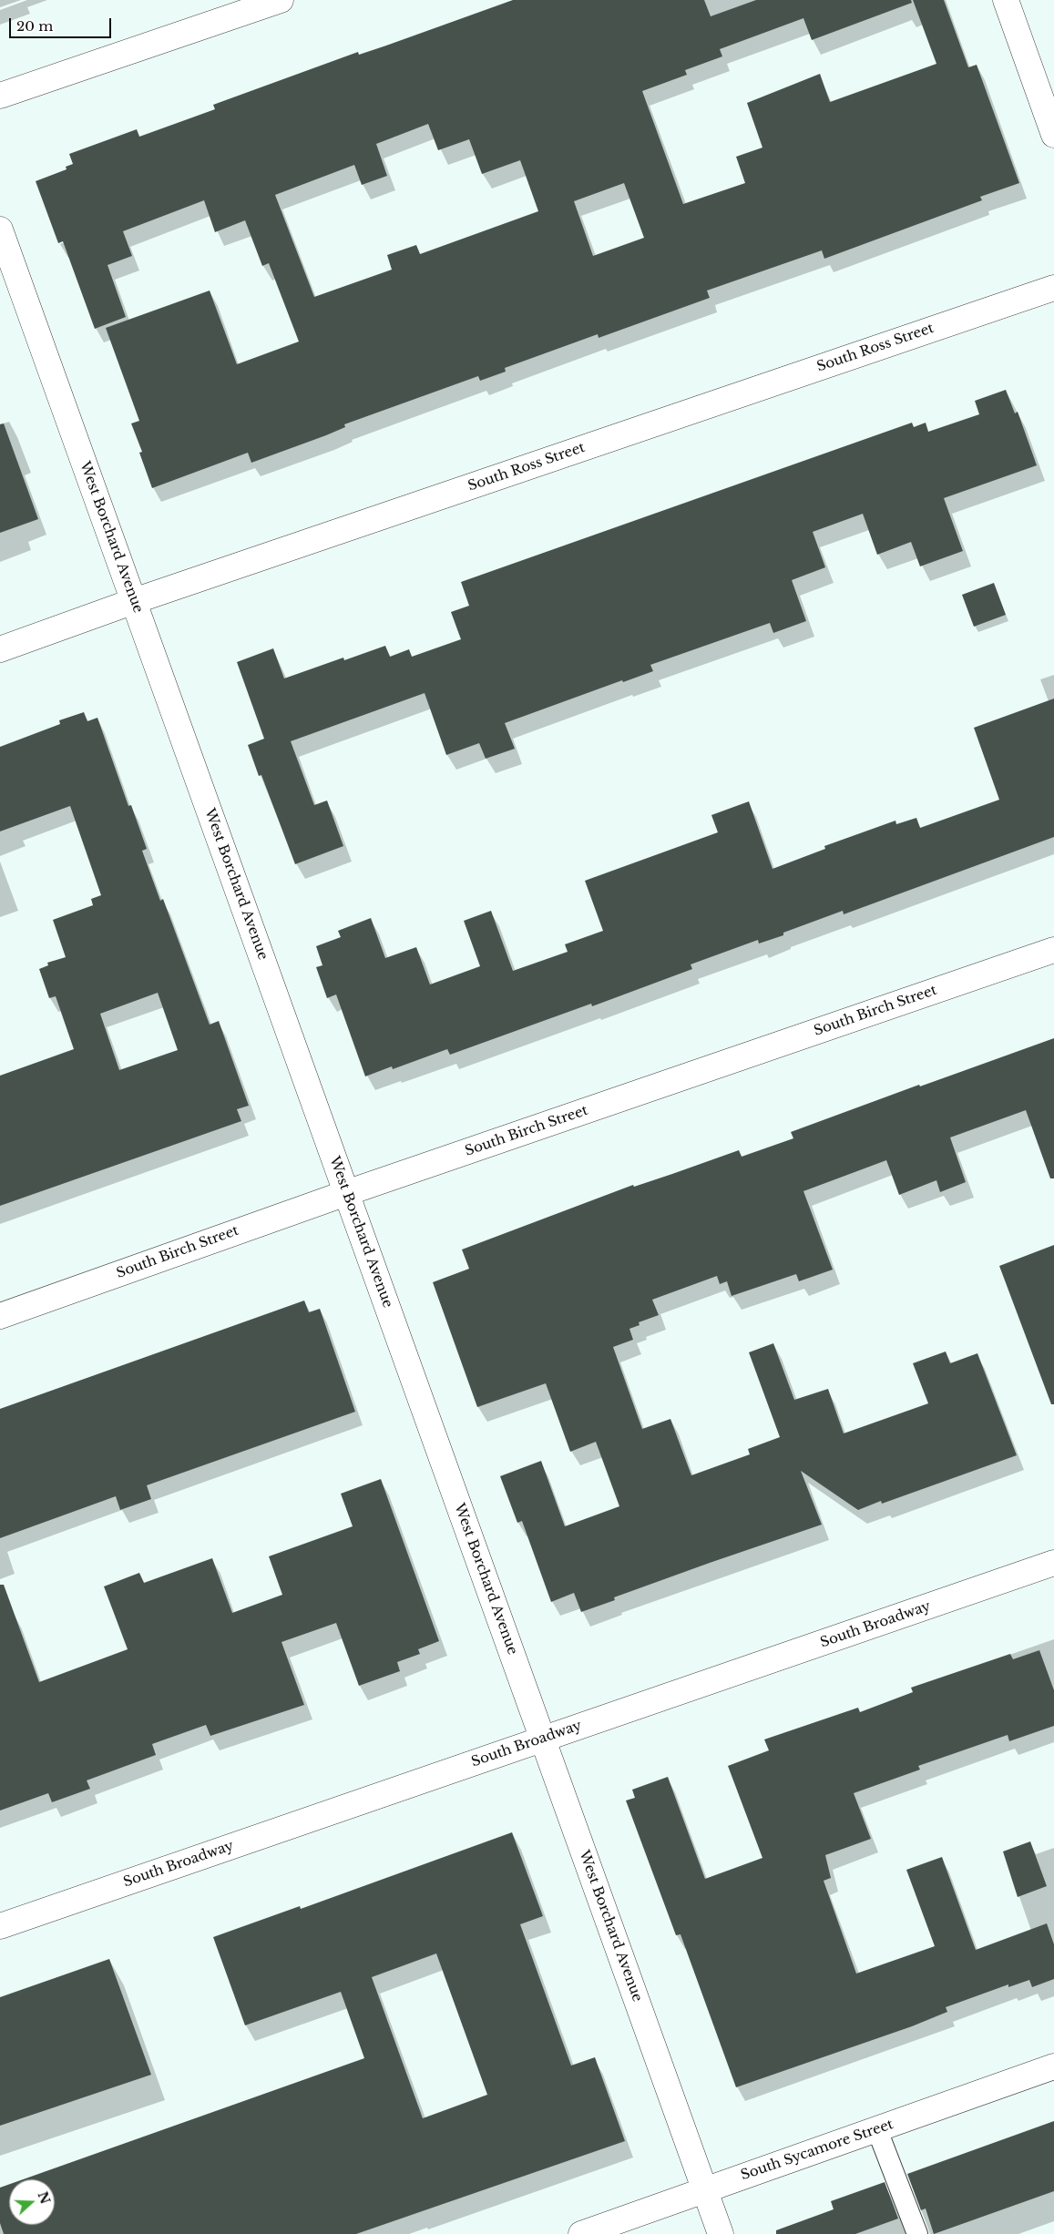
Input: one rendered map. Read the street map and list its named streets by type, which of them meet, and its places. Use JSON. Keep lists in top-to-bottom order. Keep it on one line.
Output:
{"streets":{"street":["South Ross Street","West Borchard Avenue","South Birch Street","South Broadway","South Sycamore Street"]},"crossings":[["South Ross Street","West Borchard Avenue"],["West Borchard Avenue","South Birch Street"],["West Borchard Avenue","South Broadway"],["West Borchard Avenue","South Sycamore Street"]],"scale_bar":"20 m","north":"right"}
